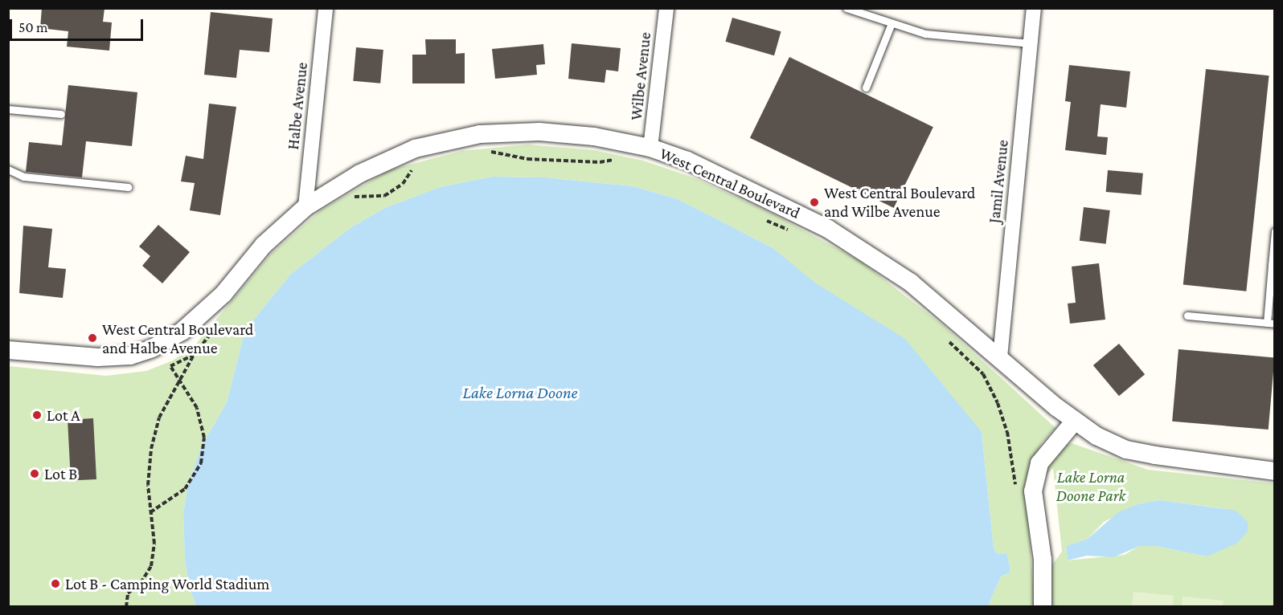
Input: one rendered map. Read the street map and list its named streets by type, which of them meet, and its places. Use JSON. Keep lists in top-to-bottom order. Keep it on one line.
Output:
{"streets":{"street":["Wilbe Avenue","Halbe Avenue","Jamil Avenue","West Central Boulevard"]},"crossings":[["Wilbe Avenue","West Central Boulevard"],["Halbe Avenue","West Central Boulevard"],["Jamil Avenue","West Central Boulevard"]],"water":["Lake Lorna Doone"],"parks":["Lake Lorna Doone Park"],"places":["West Central Boulevard and Wilbe Avenue","West Central Boulevard and Halbe Avenue","Lot A","Lot B","Lot B - Camping World Stadium"],"scale_bar":"50 m"}
